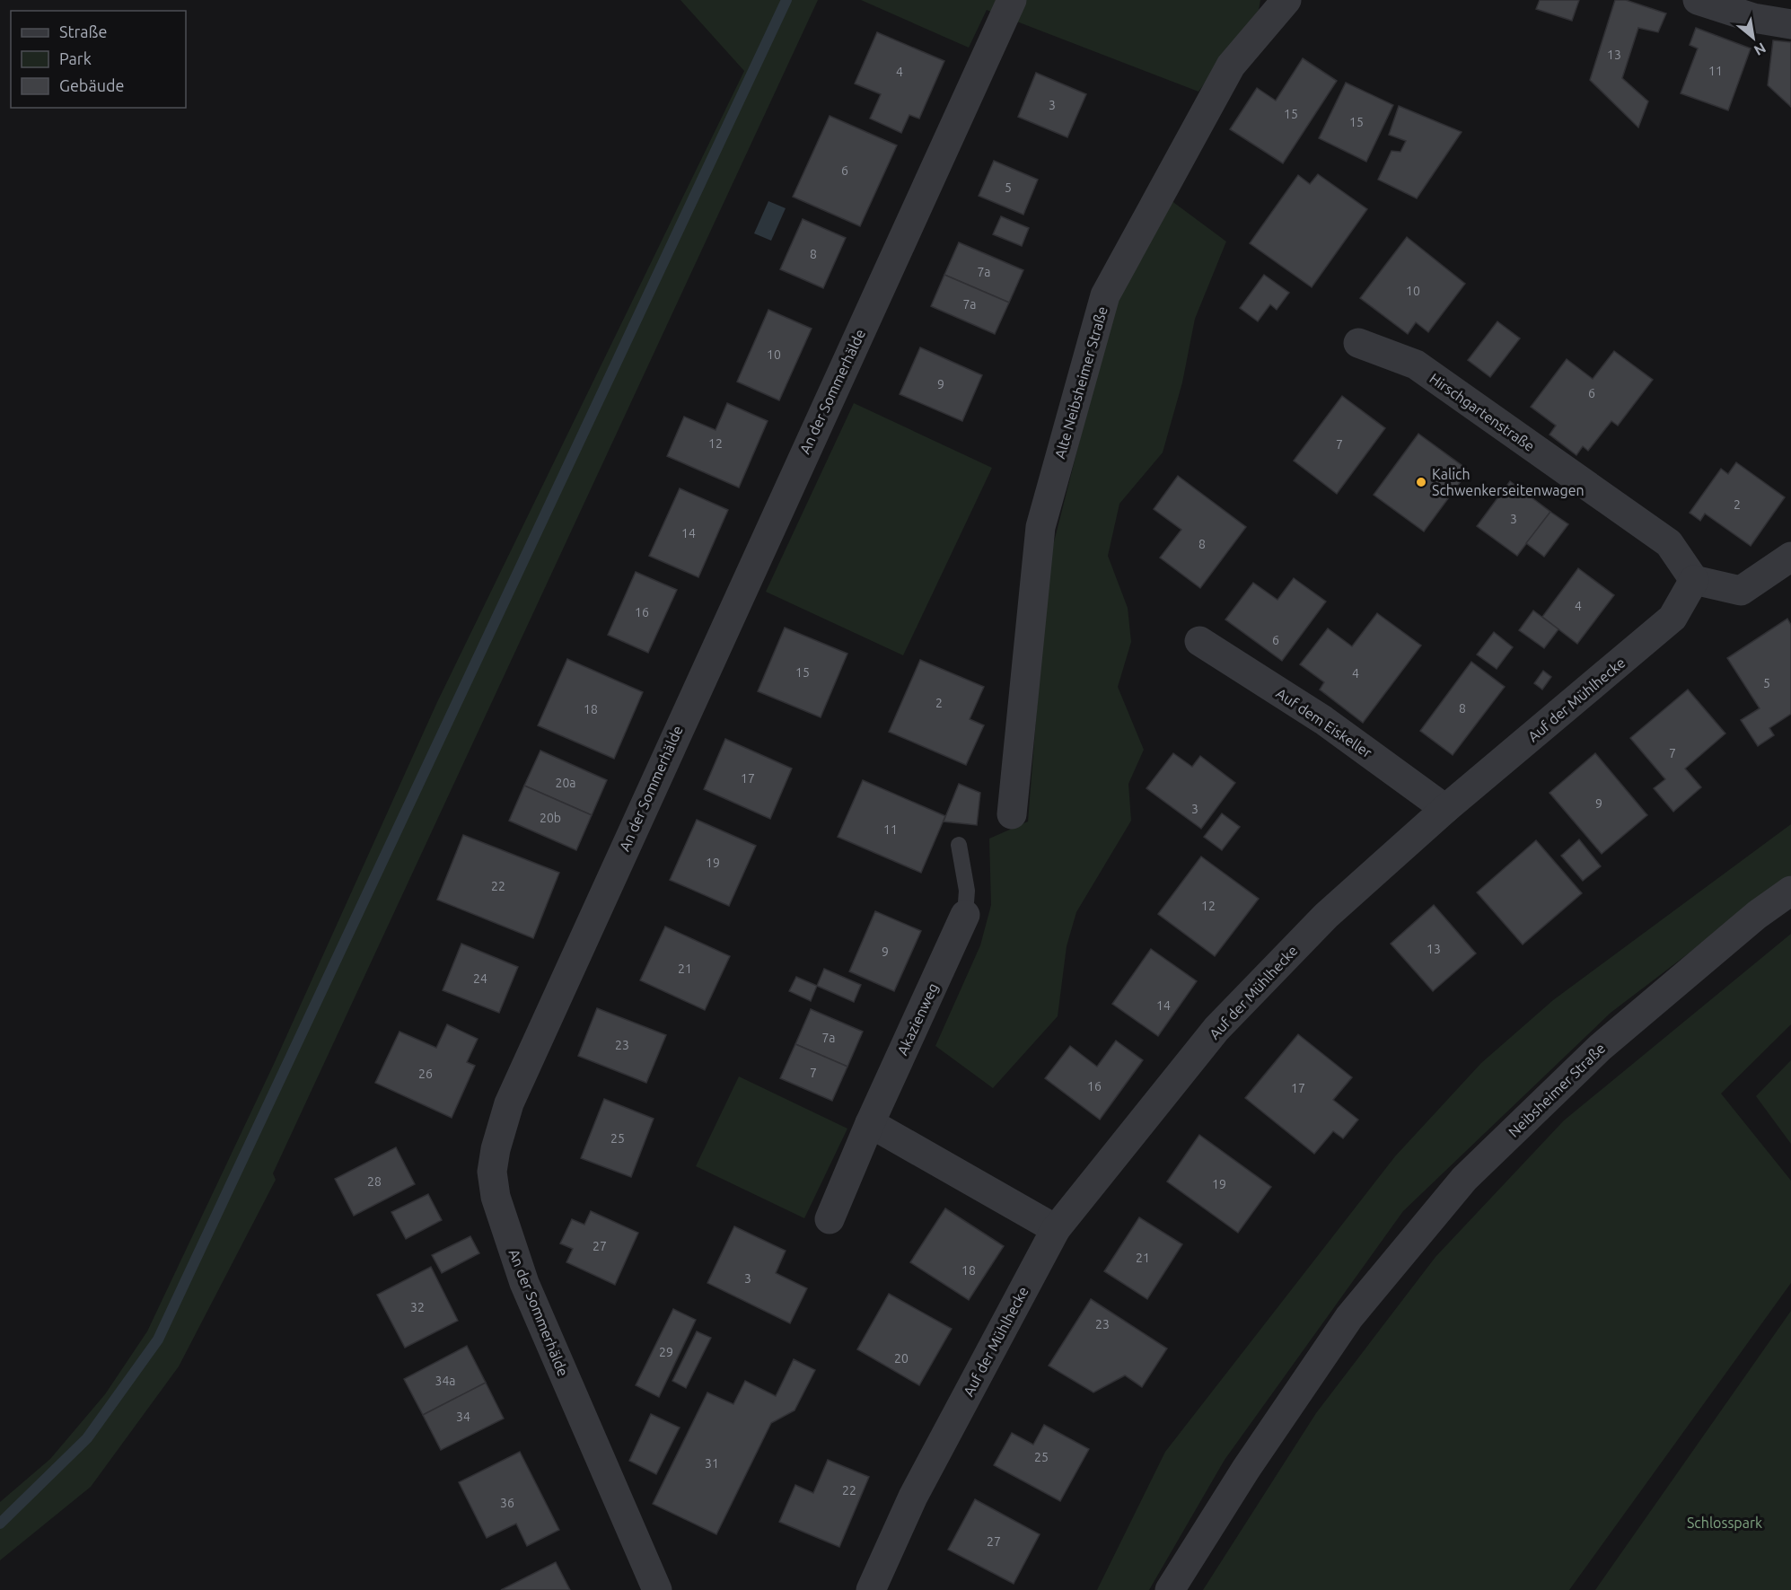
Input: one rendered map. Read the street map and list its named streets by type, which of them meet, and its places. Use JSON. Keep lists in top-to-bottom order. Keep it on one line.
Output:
{"streets":{"street":["Alte Neibsheimer Straße","An der Sommerhälde","Hirschgartenstraße","Auf der Mühlhecke","Auf dem Eiskeller","Akazienweg","Neibsheimer Straße"]},"crossings":[["Hirschgartenstraße","Auf der Mühlhecke"],["Auf der Mühlhecke","Auf dem Eiskeller"]],"parks":["Schlosspark"],"places":["Kalich Schwenkerseitenwagen"],"house_numbers":["13","11","4","3","15","15","6","5","8","7a","10","7a","10","9","6","12","7","2","3","14","8","4","16","6","15","4","5","2","8","18","7","17","20a","9","3","20b","11","19","22","12","13","9","21","24","14","7a","23","7","26","16","17","25","28","19","27","21","18","3","32","23","29","20","34a","34","25","31","22","36","27"],"legend":["Straße","Park","Gebäude"],"north":"bottom right"}
